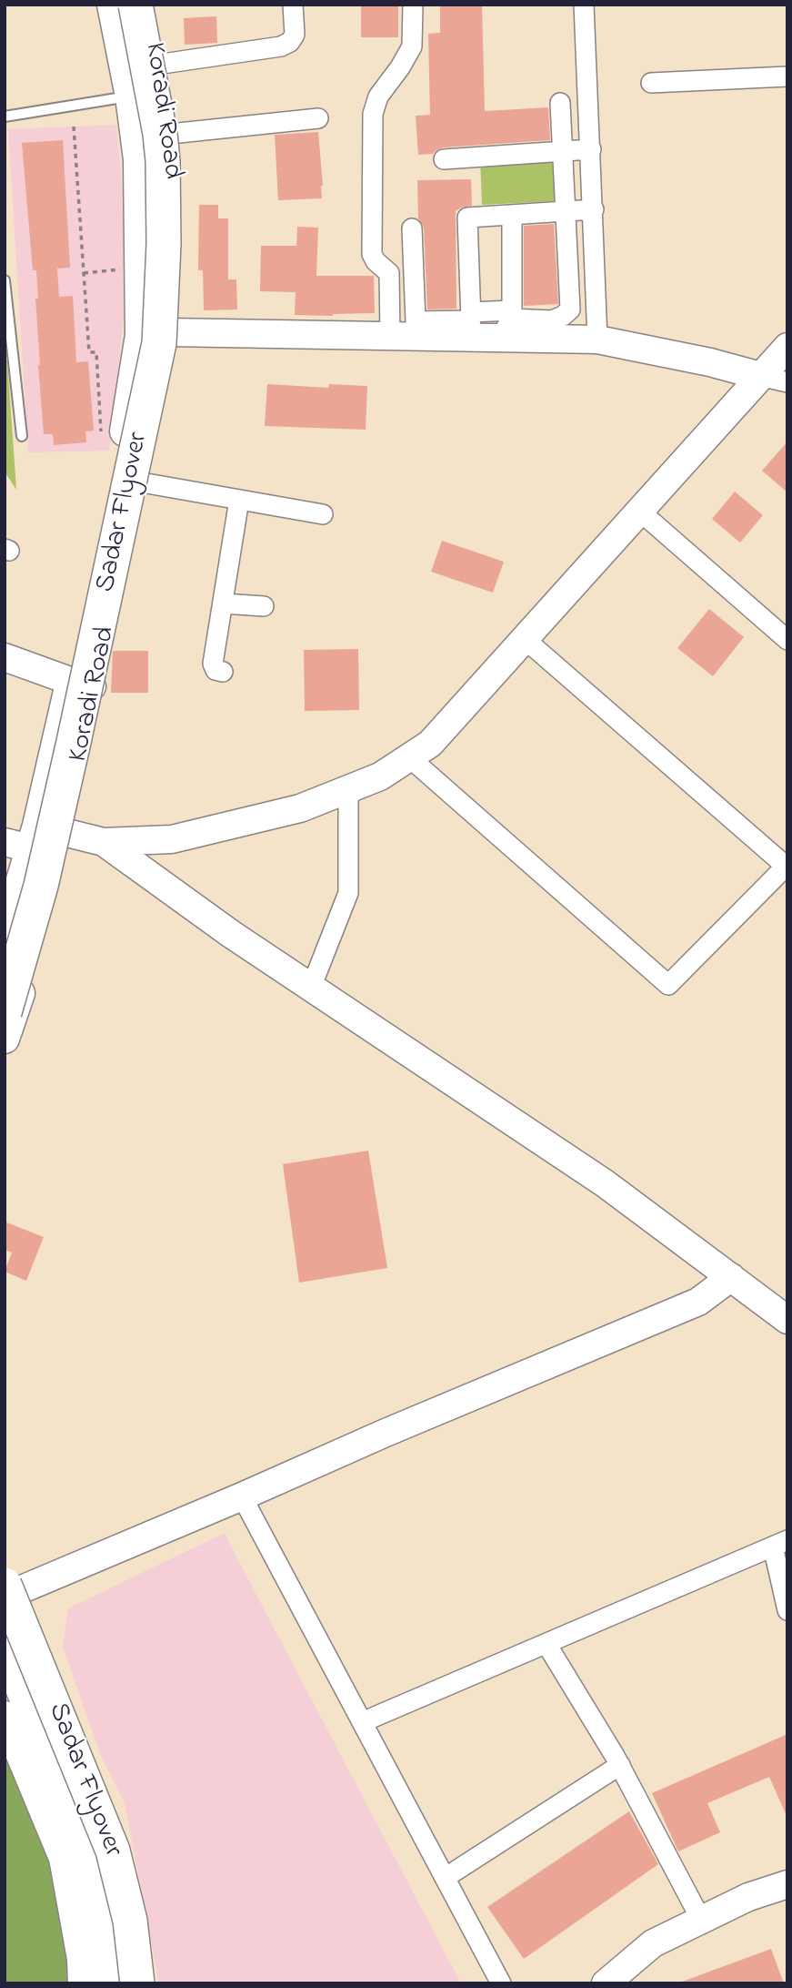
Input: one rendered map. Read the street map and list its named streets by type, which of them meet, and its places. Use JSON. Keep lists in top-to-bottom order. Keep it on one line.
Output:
{"streets":{"highway":["Sadar Flyover"],"main road":["Koradi Road"]}}
